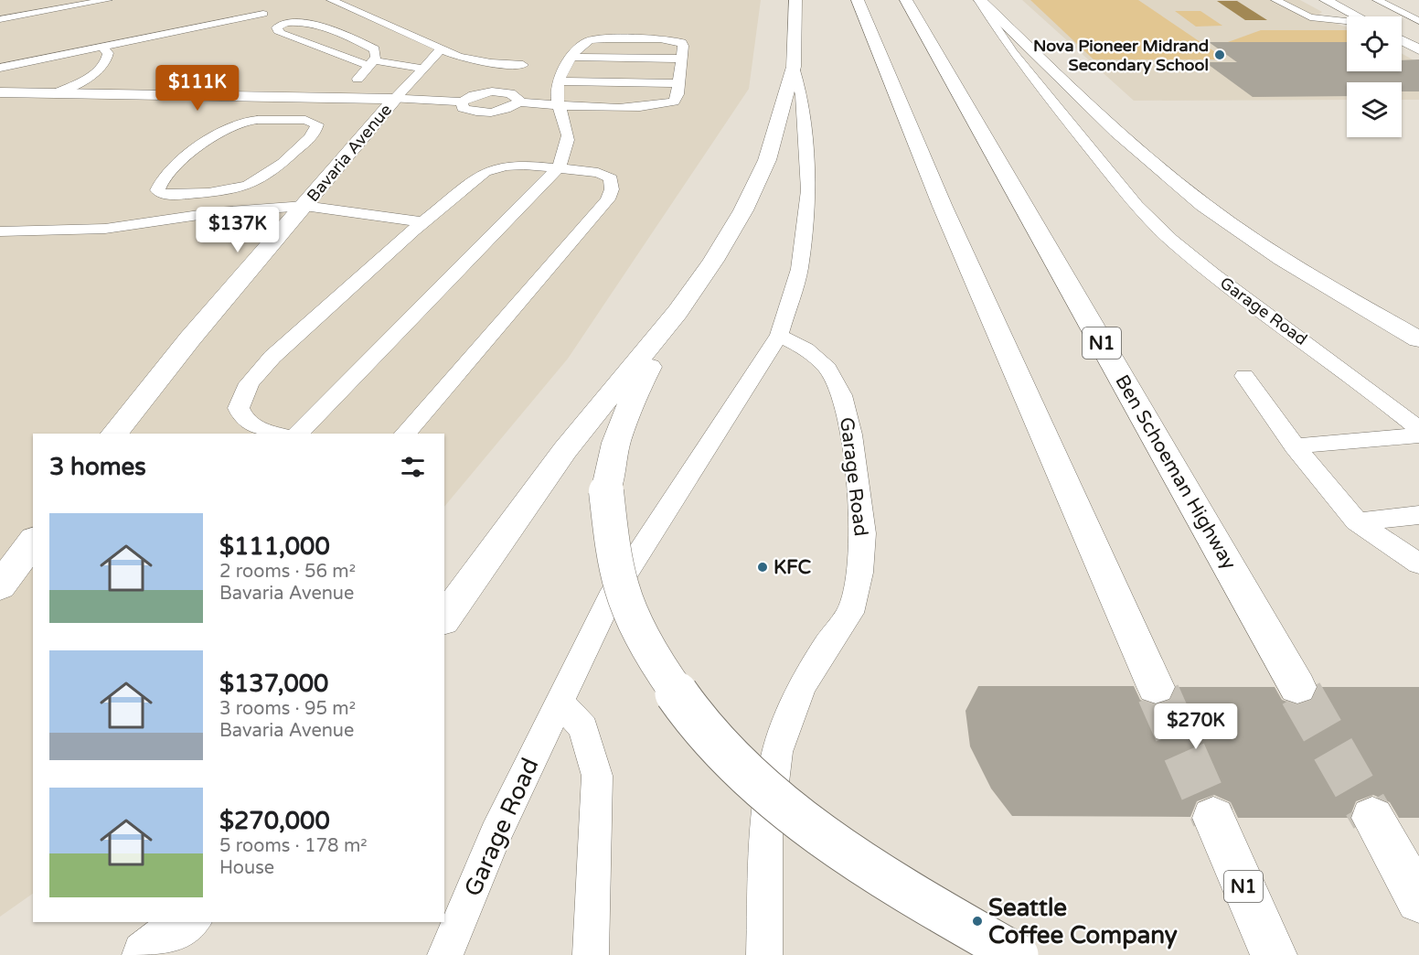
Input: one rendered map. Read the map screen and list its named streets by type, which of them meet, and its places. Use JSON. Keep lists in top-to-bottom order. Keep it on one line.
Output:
{"streets":{"main road":["Bavaria Avenue","N1","Ben Schoeman Highway"],"lane":["Garage Road"]},"places":["Nova Pioneer Midrand Secondary School","KFC","Seattle Coffee Company"],"page":{"price":["$111K","$137K","$270K"],"heading":"3 homes","list":[{"name":"$111,000","note":"2 rooms · 56 m² · Bavaria Avenue"},{"name":"$137,000","note":"3 rooms · 95 m² · Bavaria Avenue"},{"name":"$270,000","note":"5 rooms · 178 m² · House"}]}}
